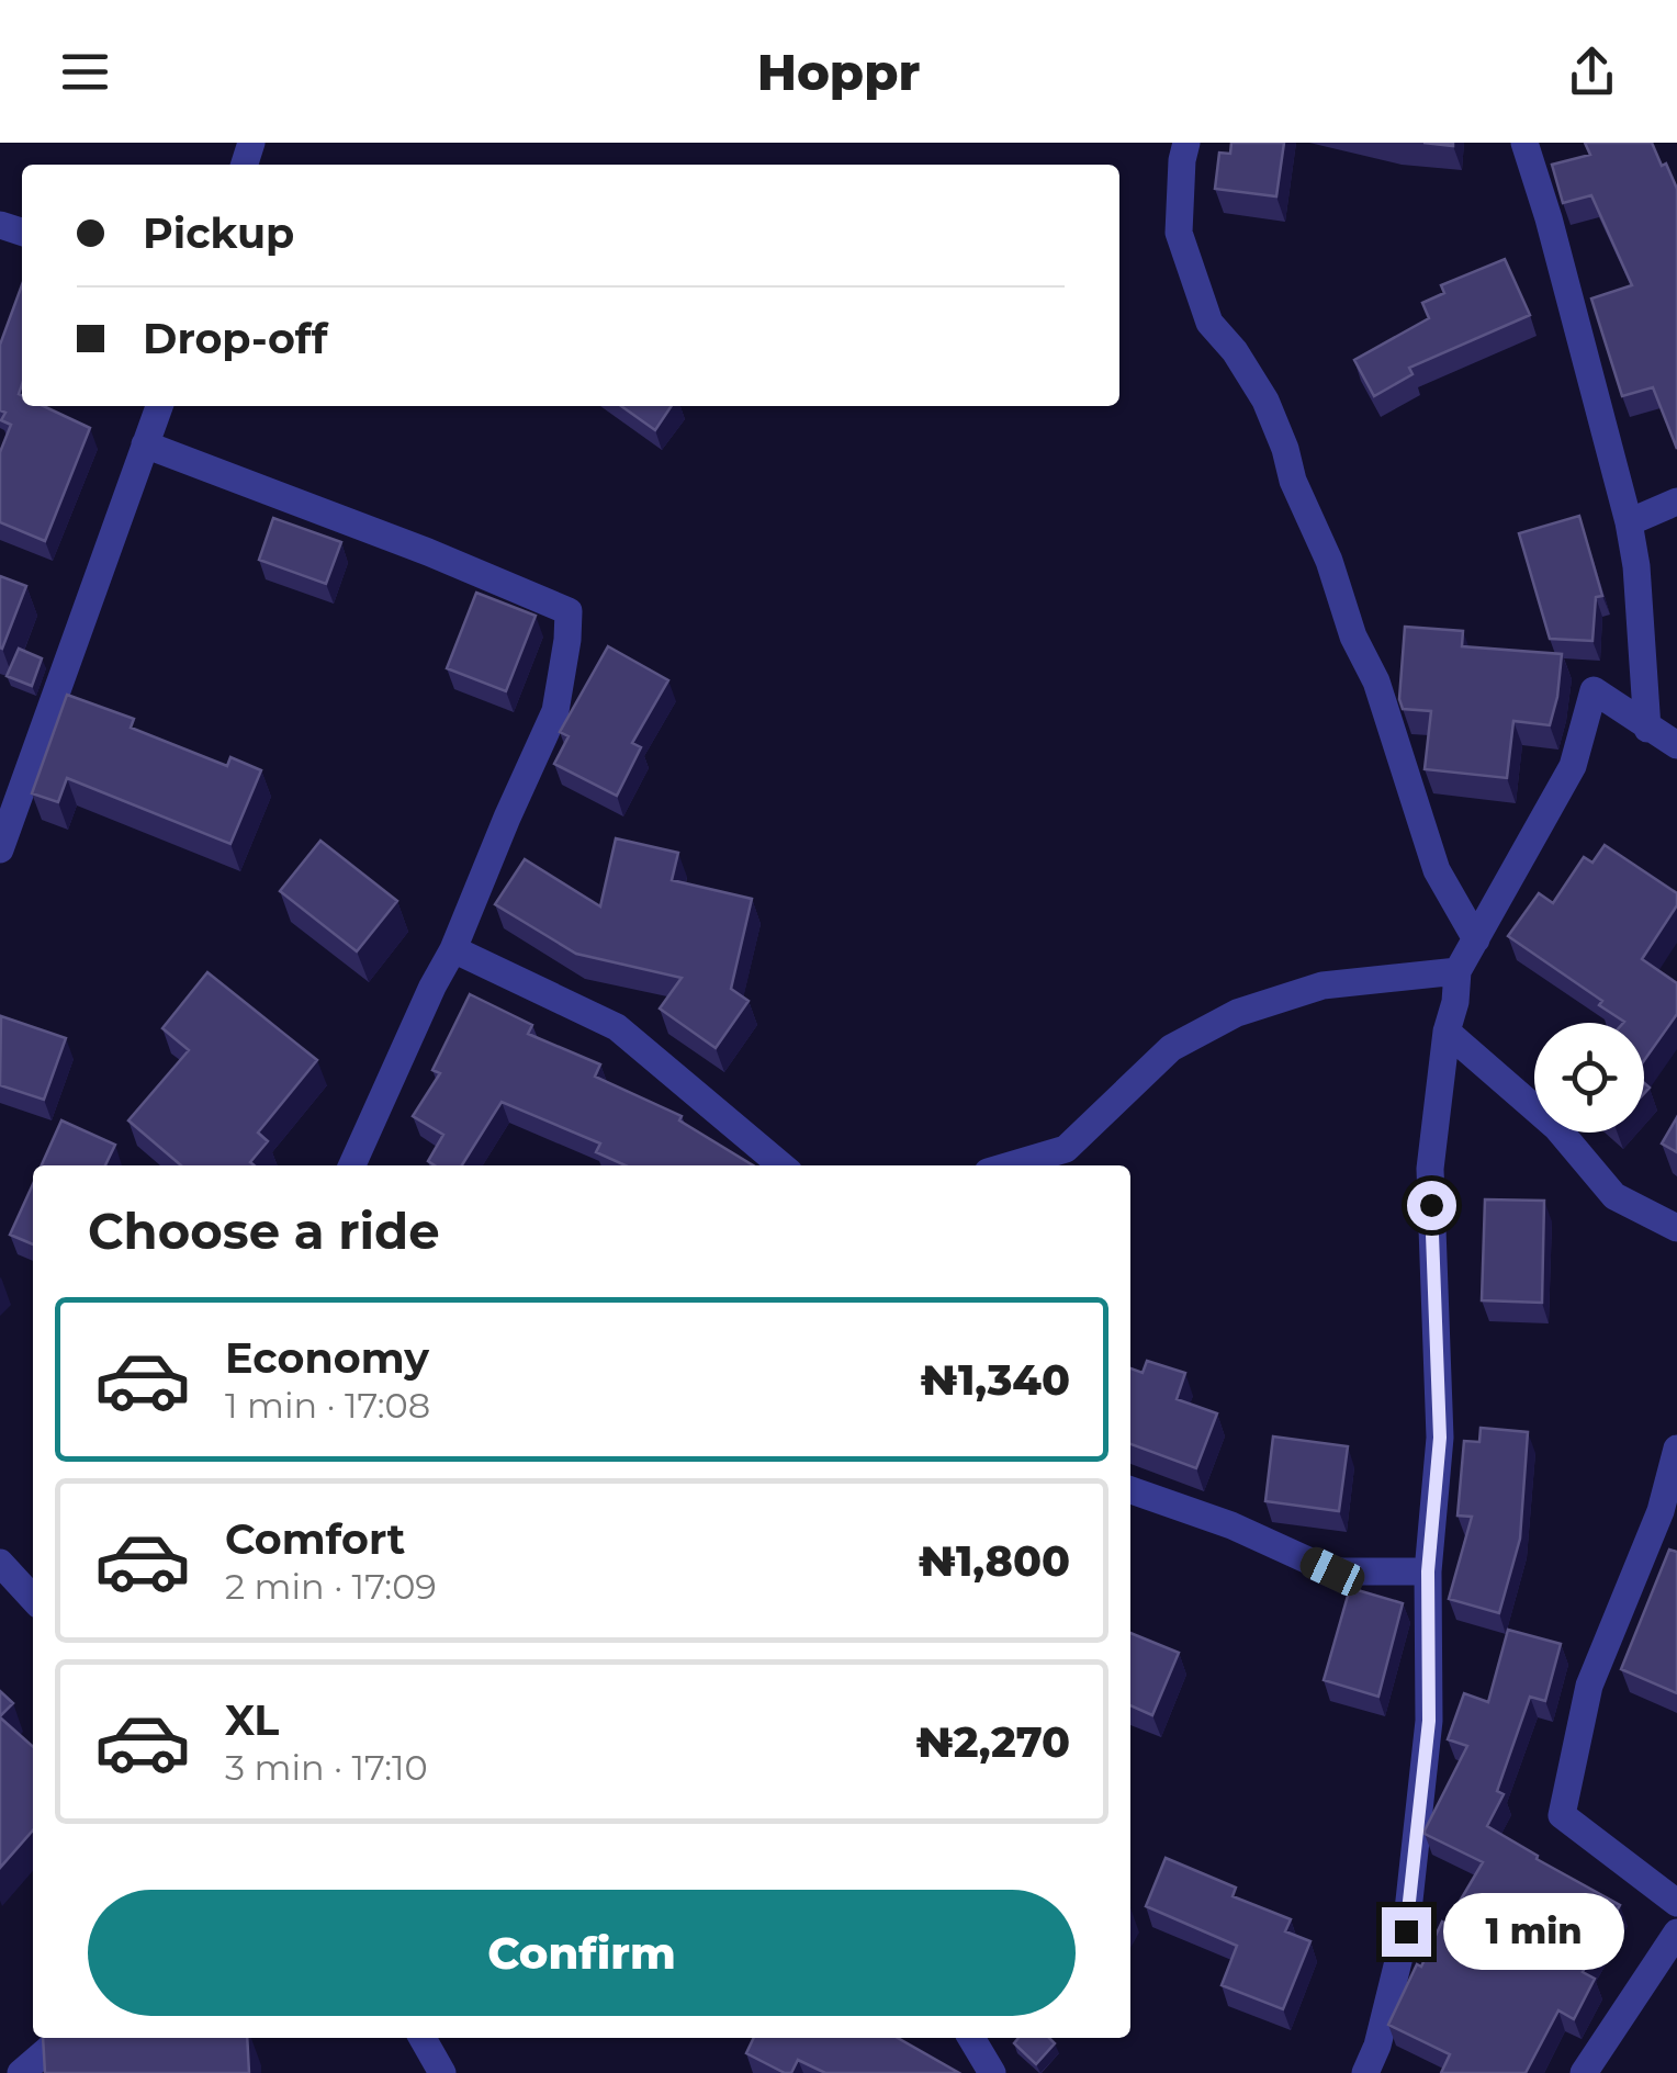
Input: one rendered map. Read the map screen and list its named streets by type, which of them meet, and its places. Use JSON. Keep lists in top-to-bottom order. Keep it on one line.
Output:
{"page":{"header":"Hoppr","banner":["Pickup","Drop-off"],"heading":"Choose a ride","list":[{"name":"Economy","note":"1 min · 17:08","value":"₦1,340"},{"name":"Comfort","note":"2 min · 17:09","value":"₦1,800"},{"name":"XL","note":"3 min · 17:10","value":"₦2,270"}],"buttons":"Confirm","bubble":"1 min"}}
